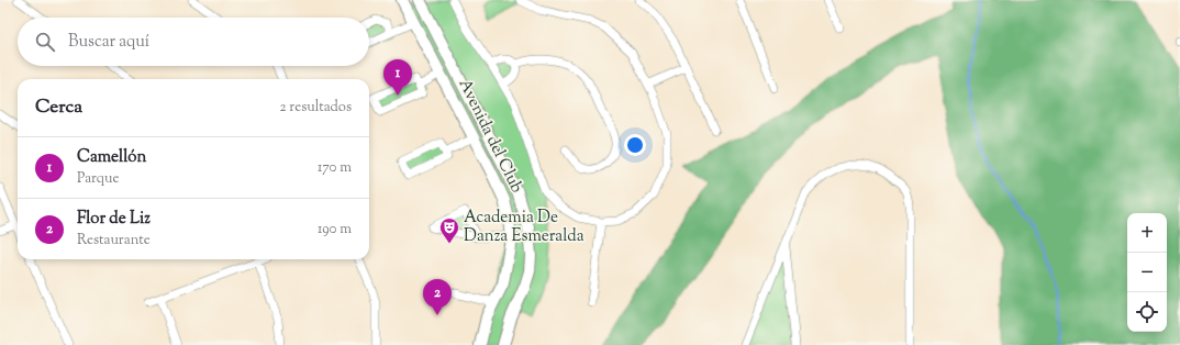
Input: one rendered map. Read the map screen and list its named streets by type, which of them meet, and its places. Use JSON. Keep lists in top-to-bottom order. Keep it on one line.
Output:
{"streets":{"street":["Avenida del Club"]},"places":{"theatre":["Academia De Danza Esmeralda"]},"page":{"search":"Buscar aquí","pins":["1","2"],"heading":["Cerca","2 resultados"],"list":[{"mark":"1","name":"Camellón","note":"Parque","value":"170 m"},{"mark":"2","name":"Flor de Liz","note":"Restaurante","value":"190 m"}],"map_buttons":["+","−"]}}
